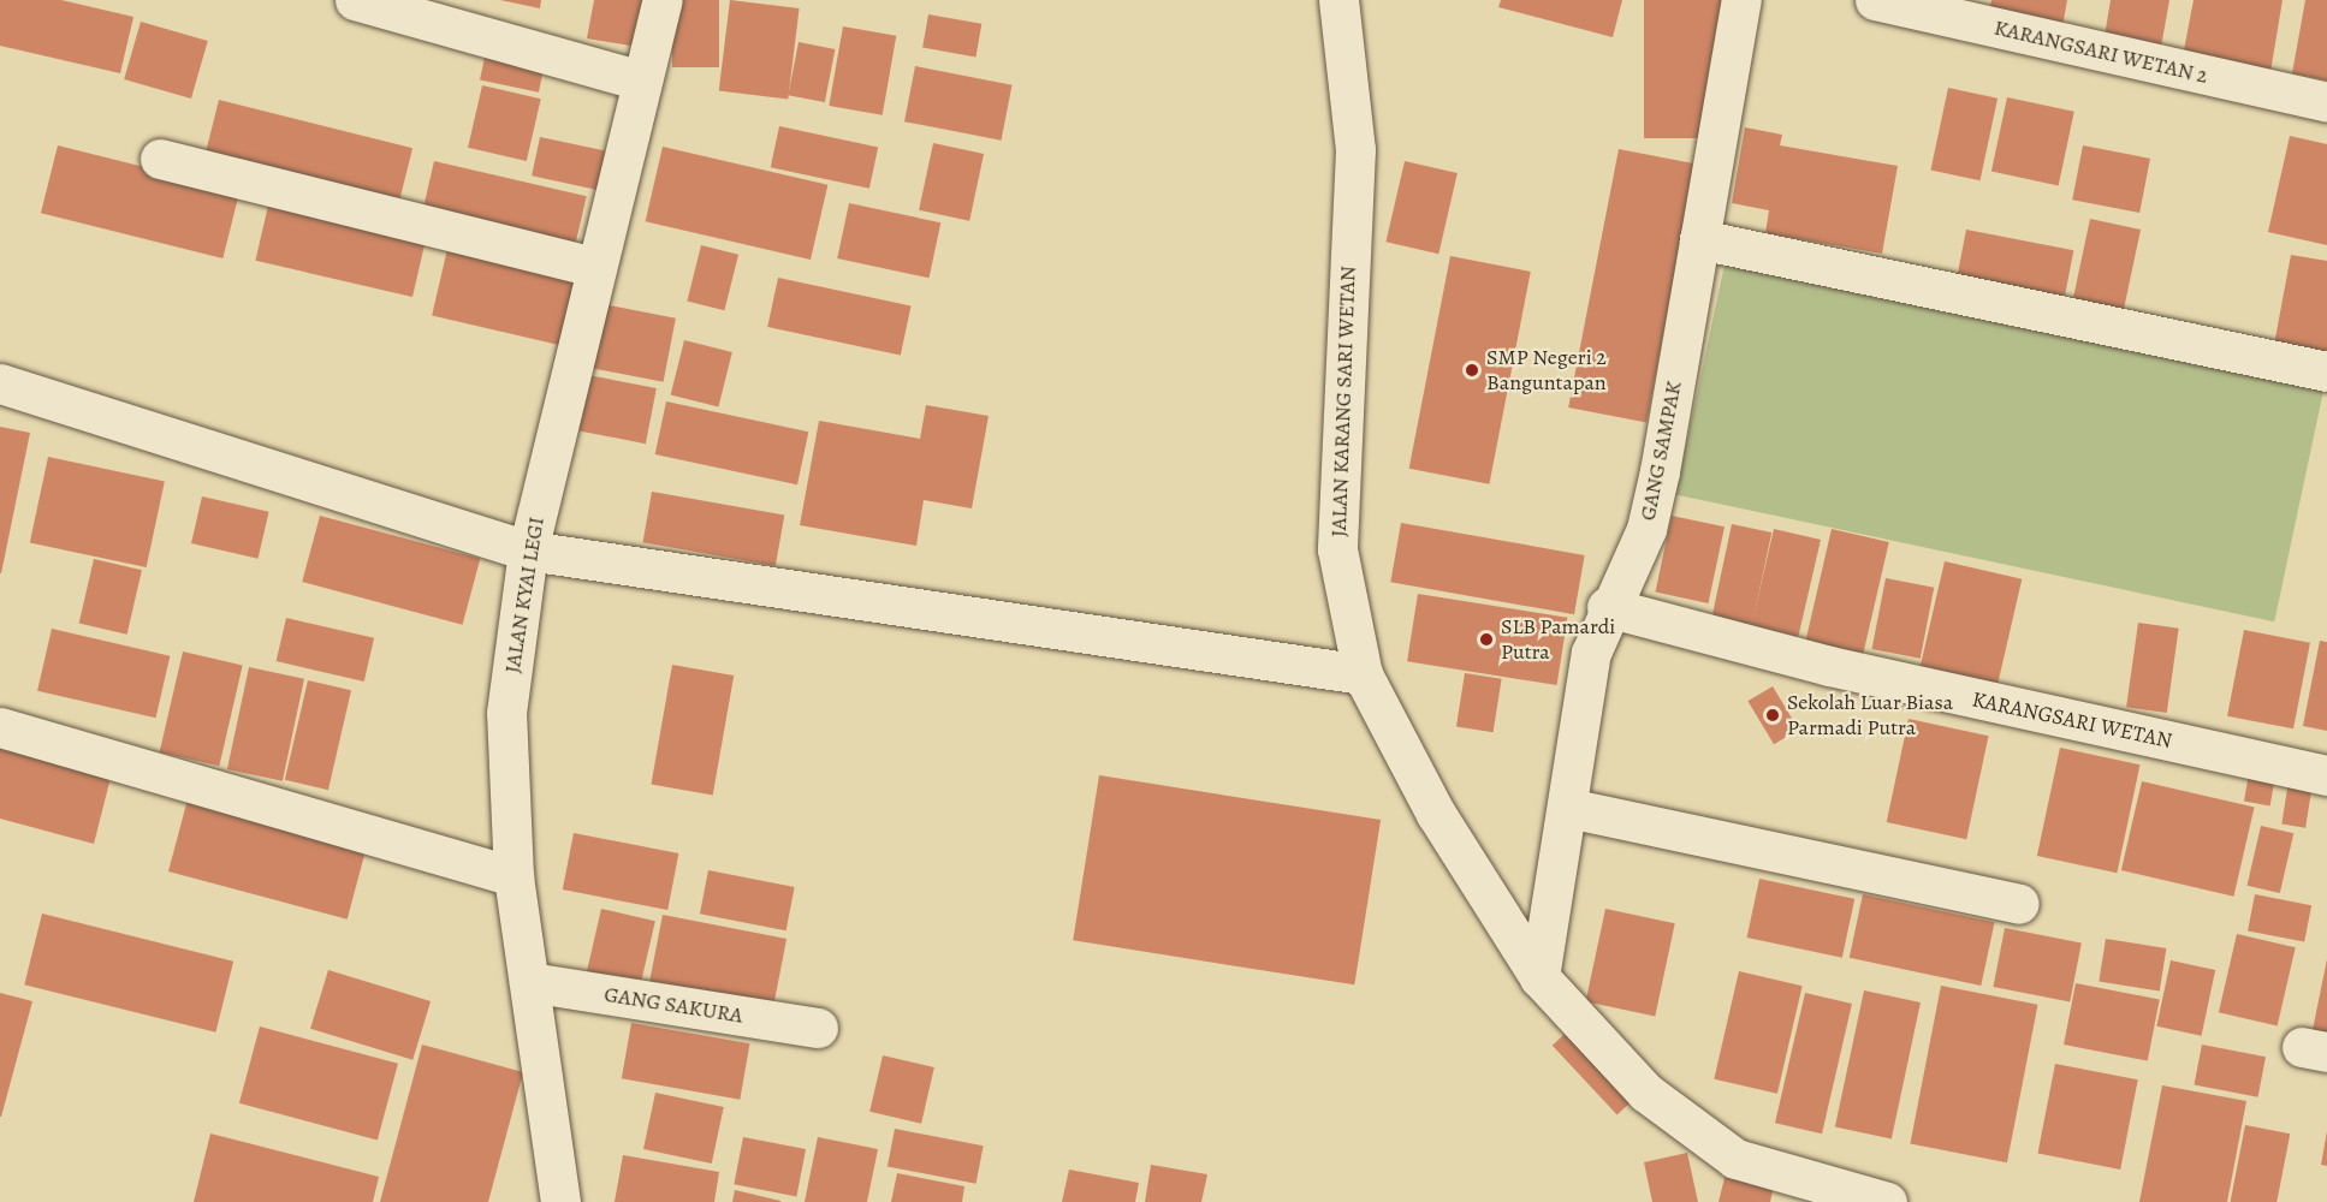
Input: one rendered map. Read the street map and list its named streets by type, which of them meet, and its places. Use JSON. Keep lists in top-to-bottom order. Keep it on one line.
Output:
{"streets":{"street":["KARANGSARI WETAN 2","JALAN KARANG SARI WETAN","GANG SAMPAK","JALAN KYAI LEGI","KARANGSARI WETAN","GANG SAKURA"]},"crossings":[["JALAN KARANG SARI WETAN","GANG SAMPAK"],["GANG SAMPAK","KARANGSARI WETAN"],["JALAN KYAI LEGI","GANG SAKURA"]],"places":["SMP Negeri 2 Banguntapan","SLB Pamardi Putra","Sekolah Luar Biasa Parmadi Putra"]}
